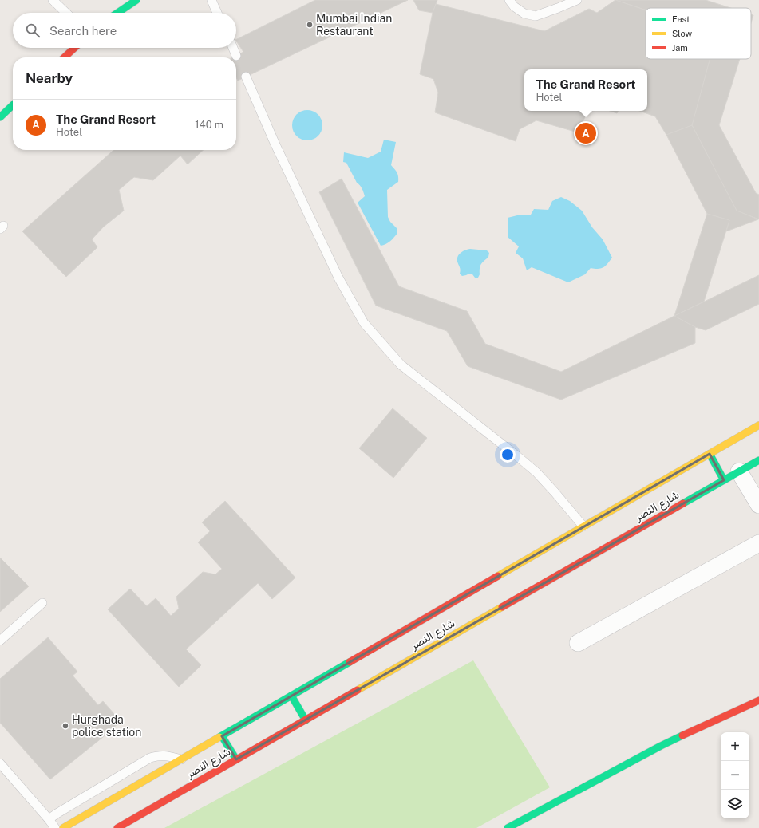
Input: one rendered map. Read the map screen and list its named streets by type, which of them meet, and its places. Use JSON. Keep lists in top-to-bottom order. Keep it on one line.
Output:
{"streets":{"main road":["شارع النصر"]},"places":["Mumbai Indian Restaurant","Hurghada police station"],"legend":["Fast","Slow","Jam"],"page":{"search":"Search here","heading":"Nearby","popup":["The Grand Resort","Hotel"],"list":[{"mark":"A","name":"The Grand Resort","note":"Hotel","value":"140 m"}],"pins":"A","map_buttons":["+","−"]}}
